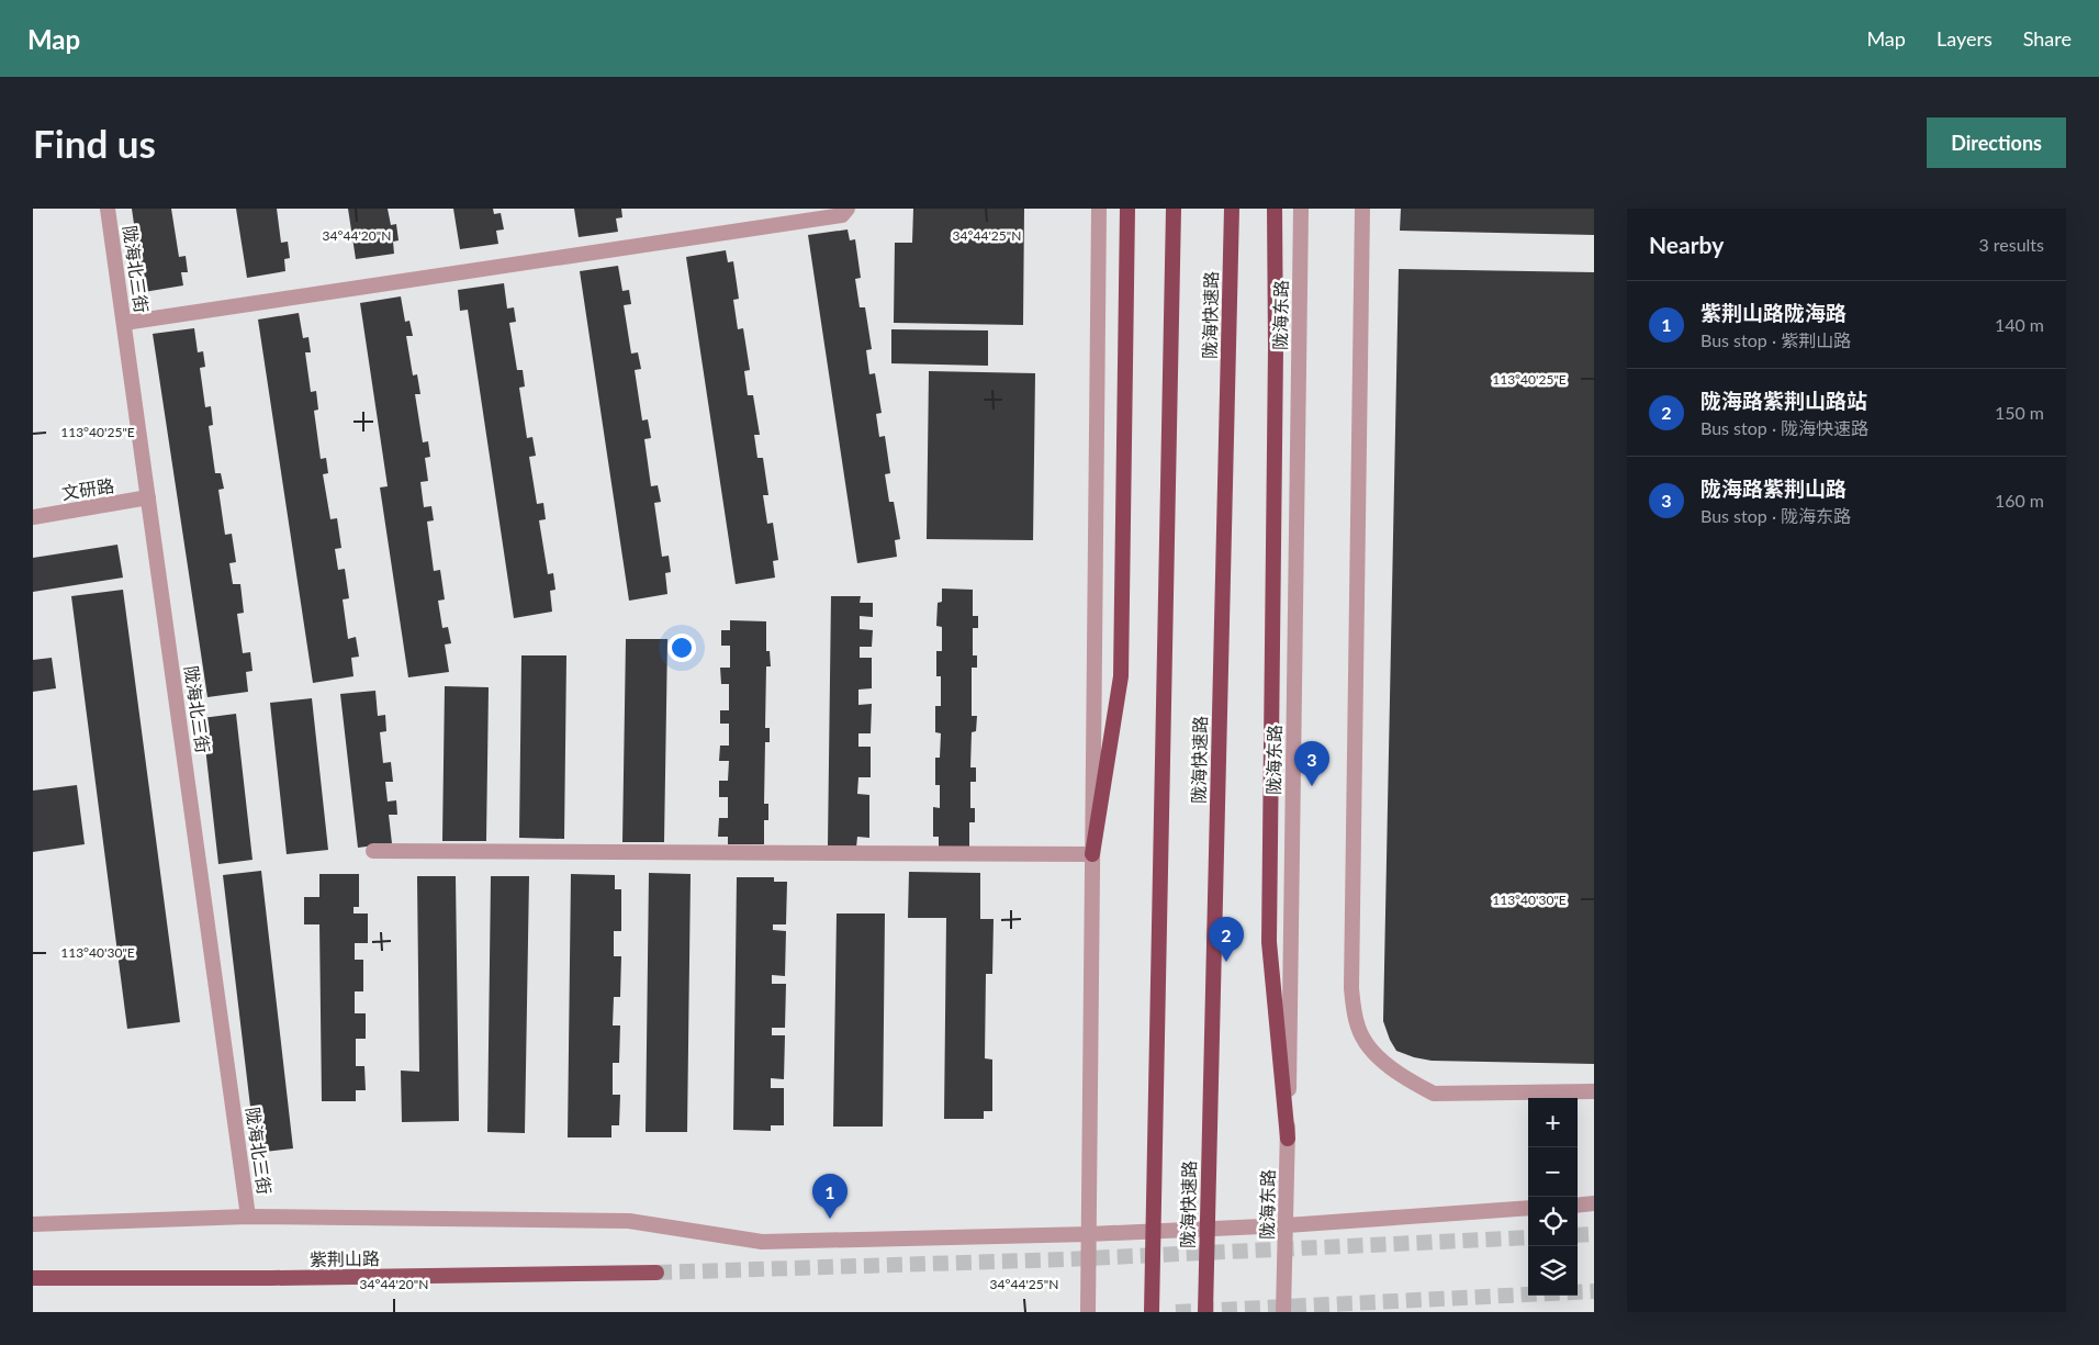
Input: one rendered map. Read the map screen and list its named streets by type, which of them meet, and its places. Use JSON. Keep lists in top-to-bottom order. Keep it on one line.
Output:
{"streets":{"highway":["陇海快速路"],"main road":["紫荆山路"],"street":["陇海北三街","陇海东路","文研路"]},"crossings":[["陇海北三街","文研路"]],"page":{"header":"Map","nav":["Map","Layers","Share"],"buttons":"Directions","title":"Find us","heading":["Nearby","3 results"],"list":[{"mark":"1","name":"紫荆山路陇海路","note":"Bus stop · 紫荆山路","value":"140 m"},{"mark":"2","name":"陇海路紫荆山路站","note":"Bus stop · 陇海快速路","value":"150 m"},{"mark":"3","name":"陇海路紫荆山路","note":"Bus stop · 陇海东路","value":"160 m"}],"pins":["3","2","1"],"map_buttons":["+","−"]},"coordinates":["34°44'20\"N","34°44'25\"N","113°40'25\"E","113°40'30\"E"]}
